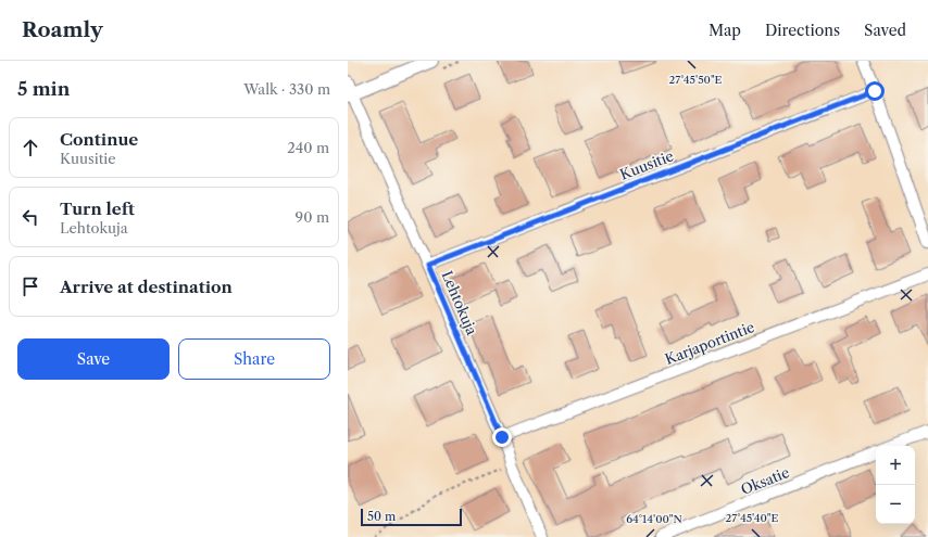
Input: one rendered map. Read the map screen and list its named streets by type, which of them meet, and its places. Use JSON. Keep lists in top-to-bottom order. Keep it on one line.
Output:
{"streets":{"street":["Kuusitie","Lehtokuja","Karjaportintie","Oksatie"]},"crossings":[["Kuusitie","Lehtokuja"],["Lehtokuja","Karjaportintie"]],"scale_bar":"50 m","page":{"header":"Roamly","nav":["Map","Directions","Saved"],"heading":["5 min","Walk · 330 m"],"list":[["Continue","Kuusitie","240 m"],["Turn left","Lehtokuja","90 m"],"Arrive at destination"],"buttons":["Save","Share"],"map_buttons":["+","−"],"scale":"50 m"},"coordinates":["27°45'50\"E","27°45'40\"E","64°14'00\"N"]}
